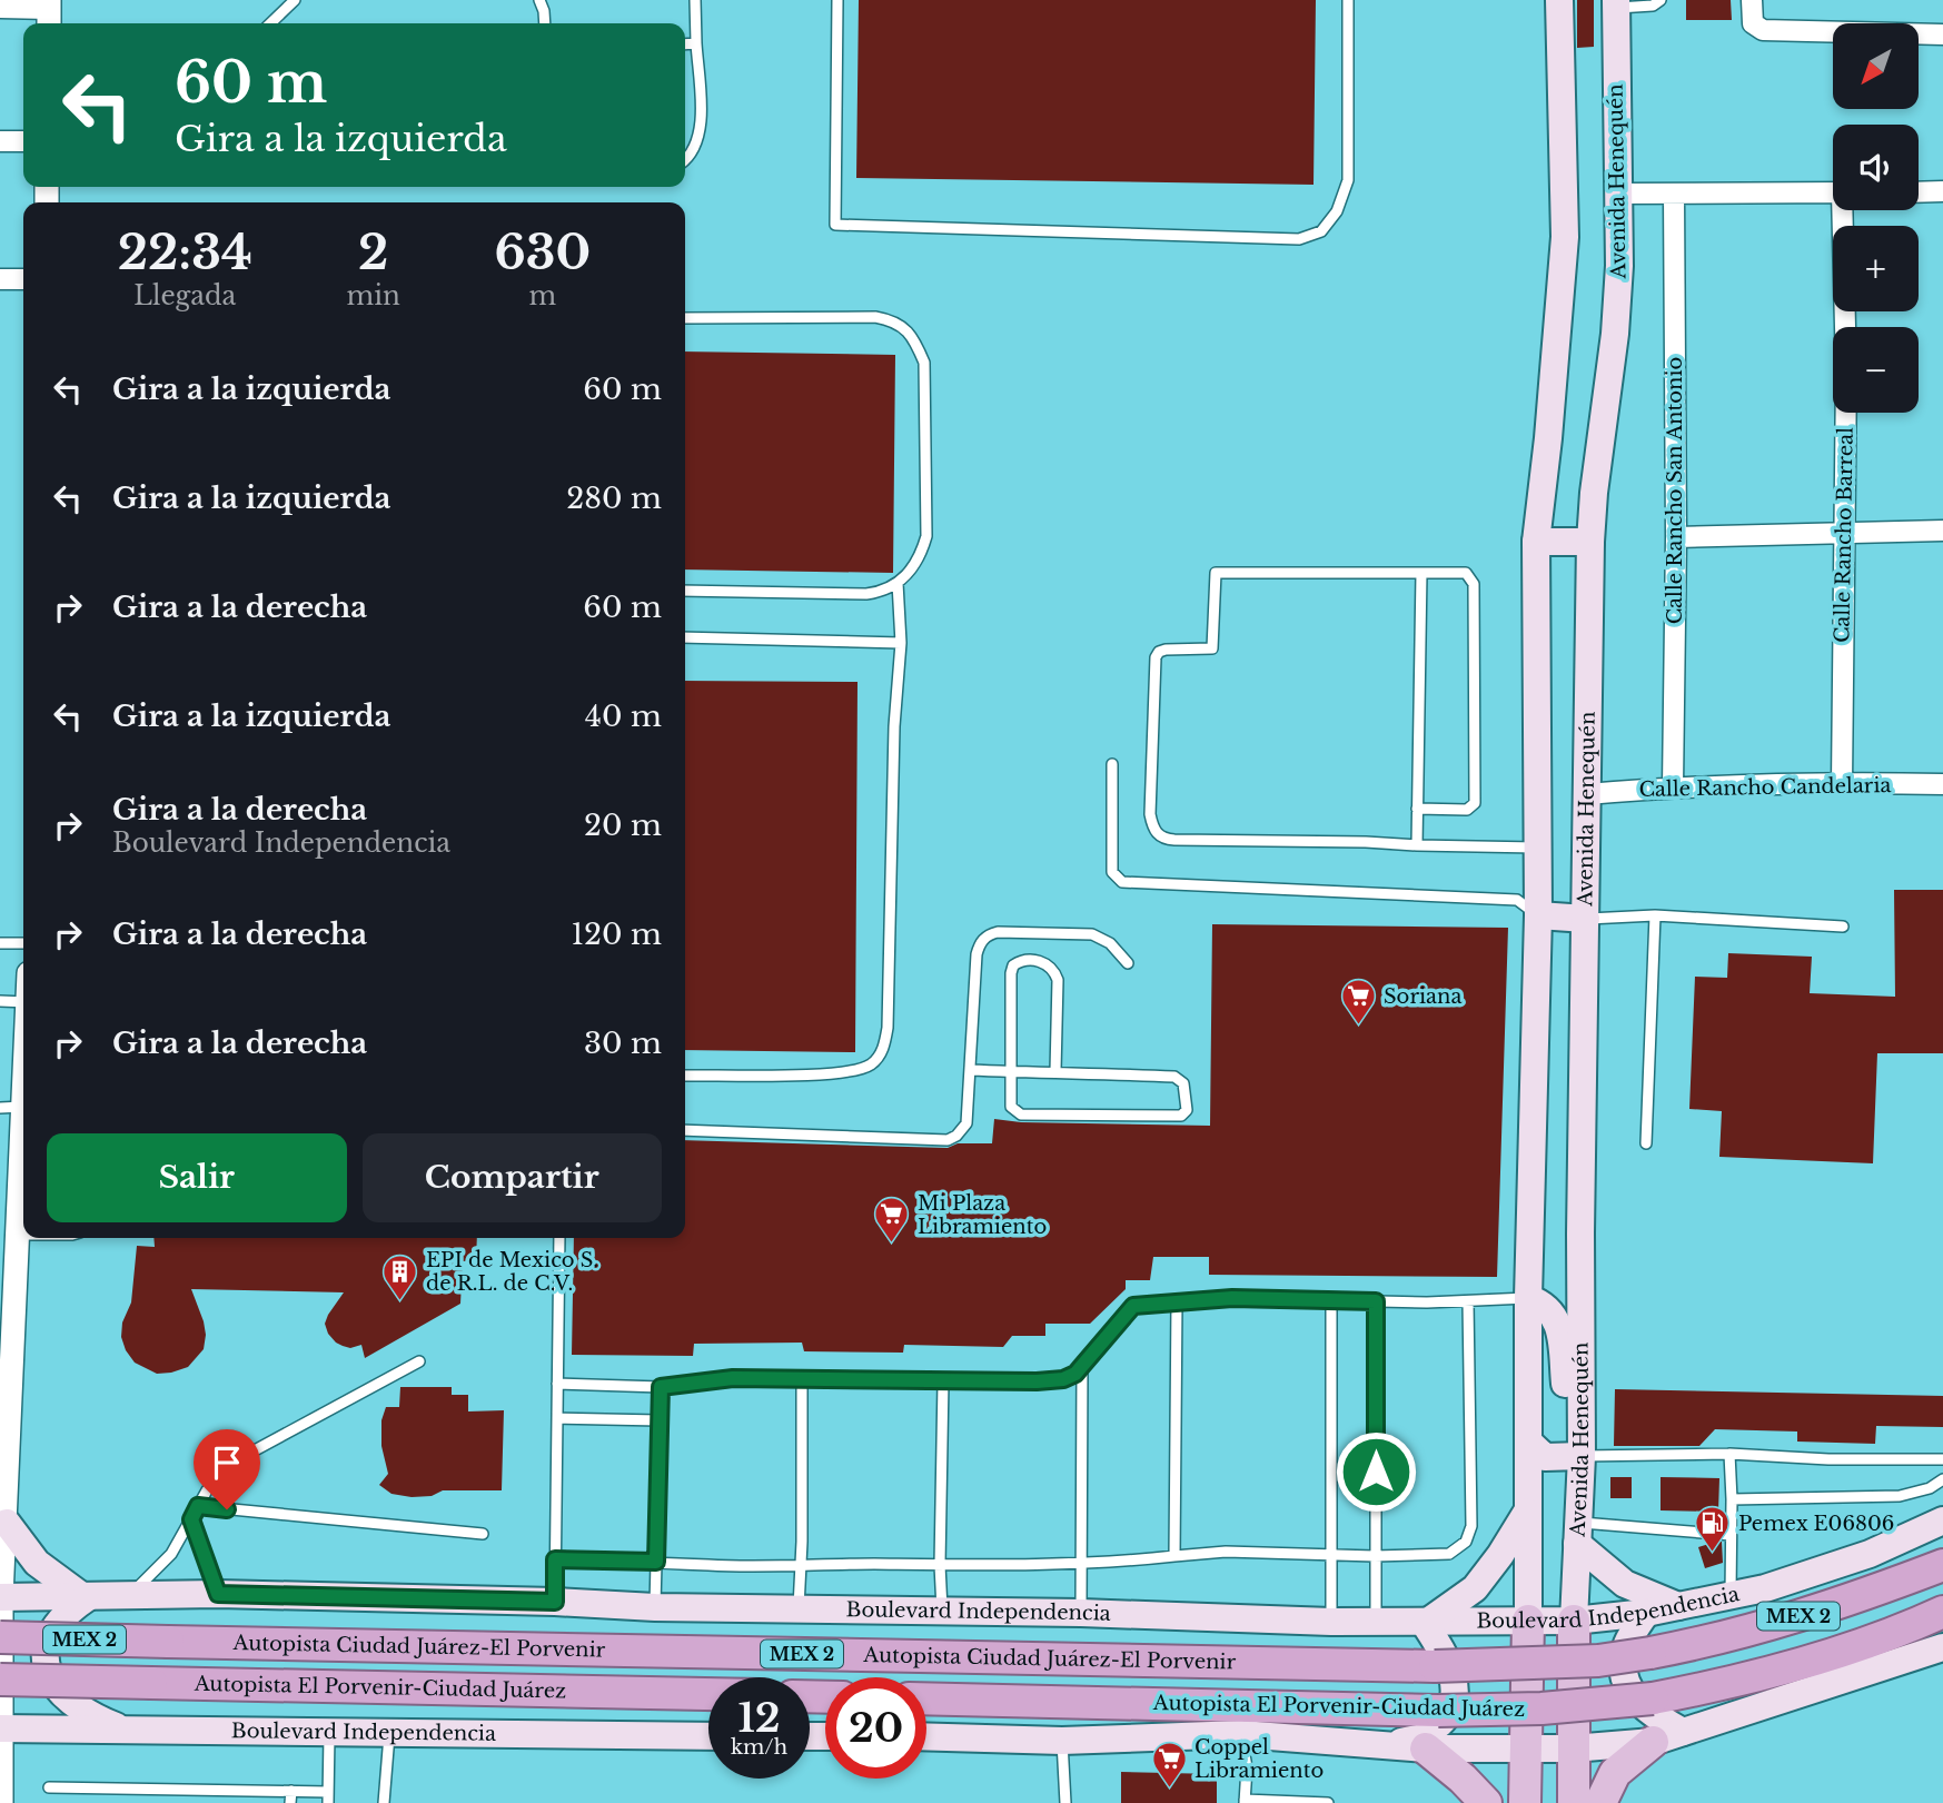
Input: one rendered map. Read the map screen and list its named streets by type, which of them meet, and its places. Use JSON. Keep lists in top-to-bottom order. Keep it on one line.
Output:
{"streets":{"highway":["MEX 2","Autopista Ciudad Juárez-El Porvenir","Autopista El Porvenir-Ciudad Juárez"],"main road":["Avenida Henequén","Boulevard Independencia"],"street":["Calle Rancho San Antonio","Calle Rancho Barreal","Calle Rancho Candelaria"]},"crossings":[["Avenida Henequén","Calle Rancho Candelaria"],["Avenida Henequén","Boulevard Independencia"],["Calle Rancho San Antonio","Calle Rancho Candelaria"],["Calle Rancho Barreal","Calle Rancho Candelaria"]],"places":{"supermarket":["Soriana","Mi Plaza Libramiento","Coppel Libramiento"],"building":["EPI de Mexico S. de R.L. de C.V."],"fuel station":["Pemex E06806"]},"north":"bottom left","page":{"map_buttons":["+","−"],"turn":["60 m","Gira a la izquierda"],"eta":["22:34","Llegada","2","min","630","m"],"list":[{"name":"Gira a la izquierda","value":"60 m"},{"name":"Gira a la izquierda","value":"280 m"},{"name":"Gira a la derecha","value":"60 m"},{"name":"Gira a la izquierda","value":"40 m"},{"name":"Gira a la derecha","note":"Boulevard Independencia","value":"20 m"},{"name":"Gira a la derecha","value":"120 m"},{"name":"Gira a la derecha","value":"30 m"}],"buttons":["Salir","Compartir"],"speed":"12 km/h","limit":"20"}}
